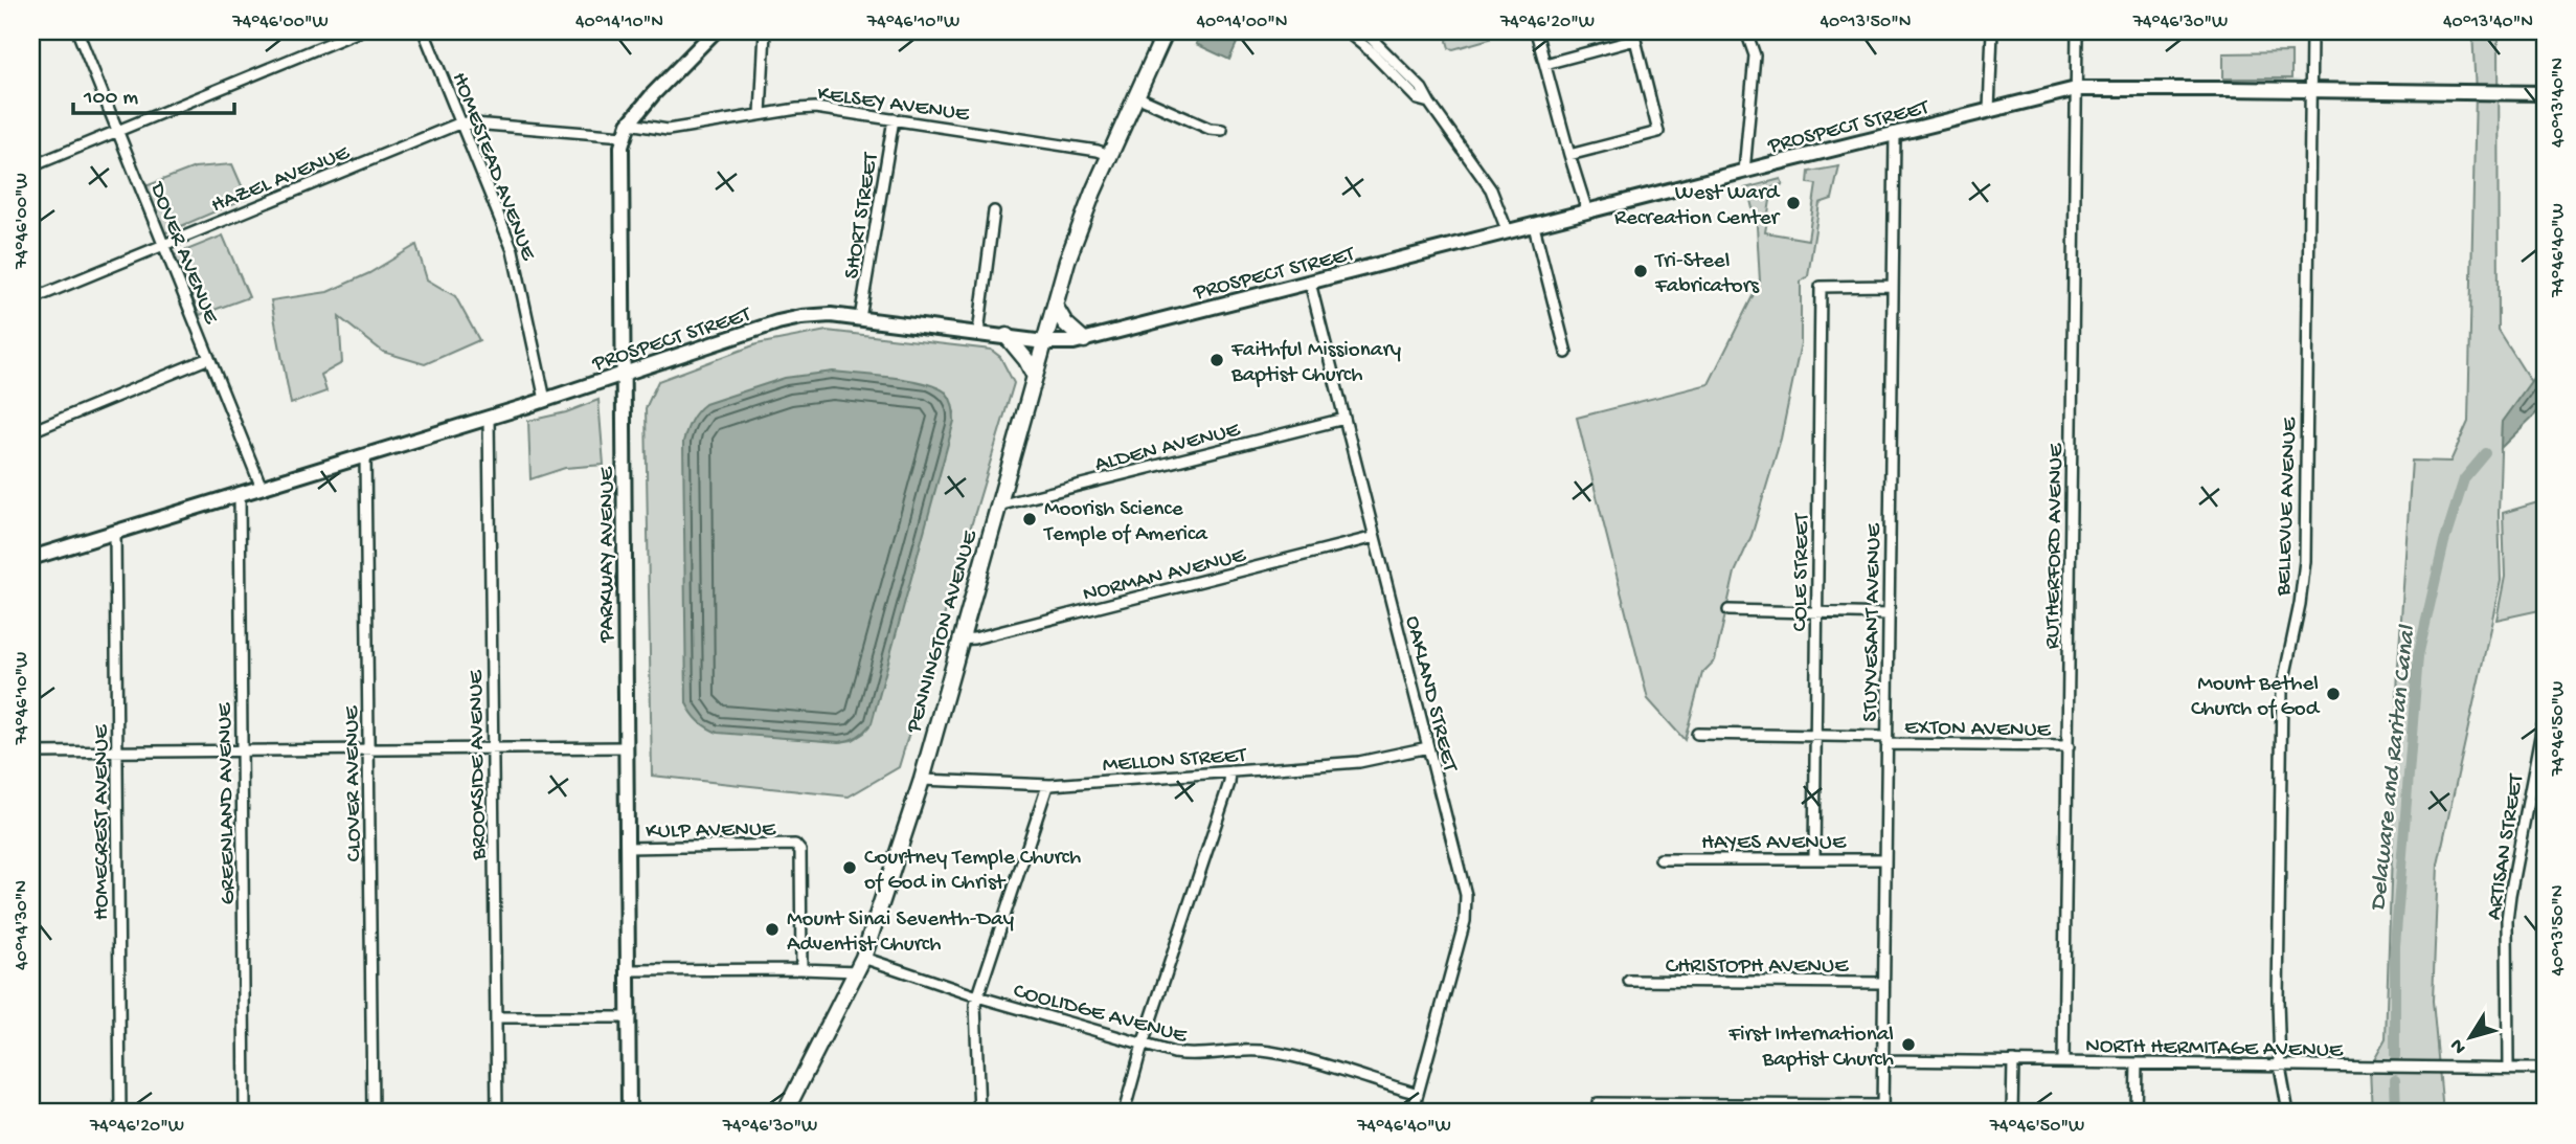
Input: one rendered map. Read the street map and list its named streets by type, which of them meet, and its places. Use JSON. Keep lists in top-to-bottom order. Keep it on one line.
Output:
{"streets":{"main road":["PENNINGTON AVENUE"],"street":["KELSEY AVENUE","PROSPECT STREET","HOMESTEAD AVENUE","HAZEL AVENUE","SHORT STREET","DOVER AVENUE","ALDEN AVENUE","BELLEVUE AVENUE","RUTHERFORD AVENUE","PARKWAY AVENUE","NORMAN AVENUE","COLE STREET","STUYVESANT AVENUE","OAKLAND STREET","EXTON AVENUE","MELLON STREET","BROOKSIDE AVENUE","CLOVER AVENUE","GREENLAND AVENUE","HOMECREST AVENUE","KULP AVENUE","HAYES AVENUE","ARTISAN STREET","CHRISTOPH AVENUE","COOLIDGE AVENUE","NORTH HERMITAGE AVENUE"]},"crossings":[["KELSEY AVENUE","HOMESTEAD AVENUE"],["KELSEY AVENUE","HAZEL AVENUE"],["KELSEY AVENUE","SHORT STREET"],["KELSEY AVENUE","PARKWAY AVENUE"],["KELSEY AVENUE","PENNINGTON AVENUE"],["PROSPECT STREET","HOMESTEAD AVENUE"],["PROSPECT STREET","SHORT STREET"],["PROSPECT STREET","DOVER AVENUE"],["PROSPECT STREET","BELLEVUE AVENUE"],["PROSPECT STREET","RUTHERFORD AVENUE"],["PROSPECT STREET","PARKWAY AVENUE"],["PROSPECT STREET","STUYVESANT AVENUE"],["PROSPECT STREET","PENNINGTON AVENUE"],["PROSPECT STREET","OAKLAND STREET"],["PROSPECT STREET","BROOKSIDE AVENUE"],["PROSPECT STREET","CLOVER AVENUE"],["PROSPECT STREET","GREENLAND AVENUE"],["PROSPECT STREET","HOMECREST AVENUE"],["HOMESTEAD AVENUE","HAZEL AVENUE"],["HAZEL AVENUE","DOVER AVENUE"],["ALDEN AVENUE","PENNINGTON AVENUE"],["ALDEN AVENUE","OAKLAND STREET"],["BELLEVUE AVENUE","NORTH HERMITAGE AVENUE"],["RUTHERFORD AVENUE","EXTON AVENUE"],["RUTHERFORD AVENUE","NORTH HERMITAGE AVENUE"],["PARKWAY AVENUE","KULP AVENUE"],["PARKWAY AVENUE","COOLIDGE AVENUE"],["NORMAN AVENUE","PENNINGTON AVENUE"],["NORMAN AVENUE","OAKLAND STREET"],["COLE STREET","STUYVESANT AVENUE"],["COLE STREET","EXTON AVENUE"],["COLE STREET","HAYES AVENUE"],["STUYVESANT AVENUE","EXTON AVENUE"],["STUYVESANT AVENUE","HAYES AVENUE"],["STUYVESANT AVENUE","CHRISTOPH AVENUE"],["STUYVESANT AVENUE","NORTH HERMITAGE AVENUE"],["PENNINGTON AVENUE","MELLON STREET"],["PENNINGTON AVENUE","COOLIDGE AVENUE"],["OAKLAND STREET","MELLON STREET"],["OAKLAND STREET","COOLIDGE AVENUE"],["KULP AVENUE","COOLIDGE AVENUE"],["ARTISAN STREET","NORTH HERMITAGE AVENUE"]],"water":["Delaware and Raritan Canal"],"places":["West Ward Recreation Center","Tri-Steel Fabricators","Faithful Missionary Baptist Church","Moorish Science Temple of America","Mount Bethel Church of God","Courtney Temple Church of God in Christ","Mount Sinai Seventh-Day Adventist Church","First International Baptist Church"],"scale_bar":"100 m","north":"bottom left","coordinates":["74°46'00\"W","40°14'10\"N","74°46'10\"W","40°14'00\"N","74°46'20\"W","40°13'50\"N","74°46'30\"W","40°13'40\"N","74°46'40\"W","74°46'50\"W","40°14'30\"N"]}
